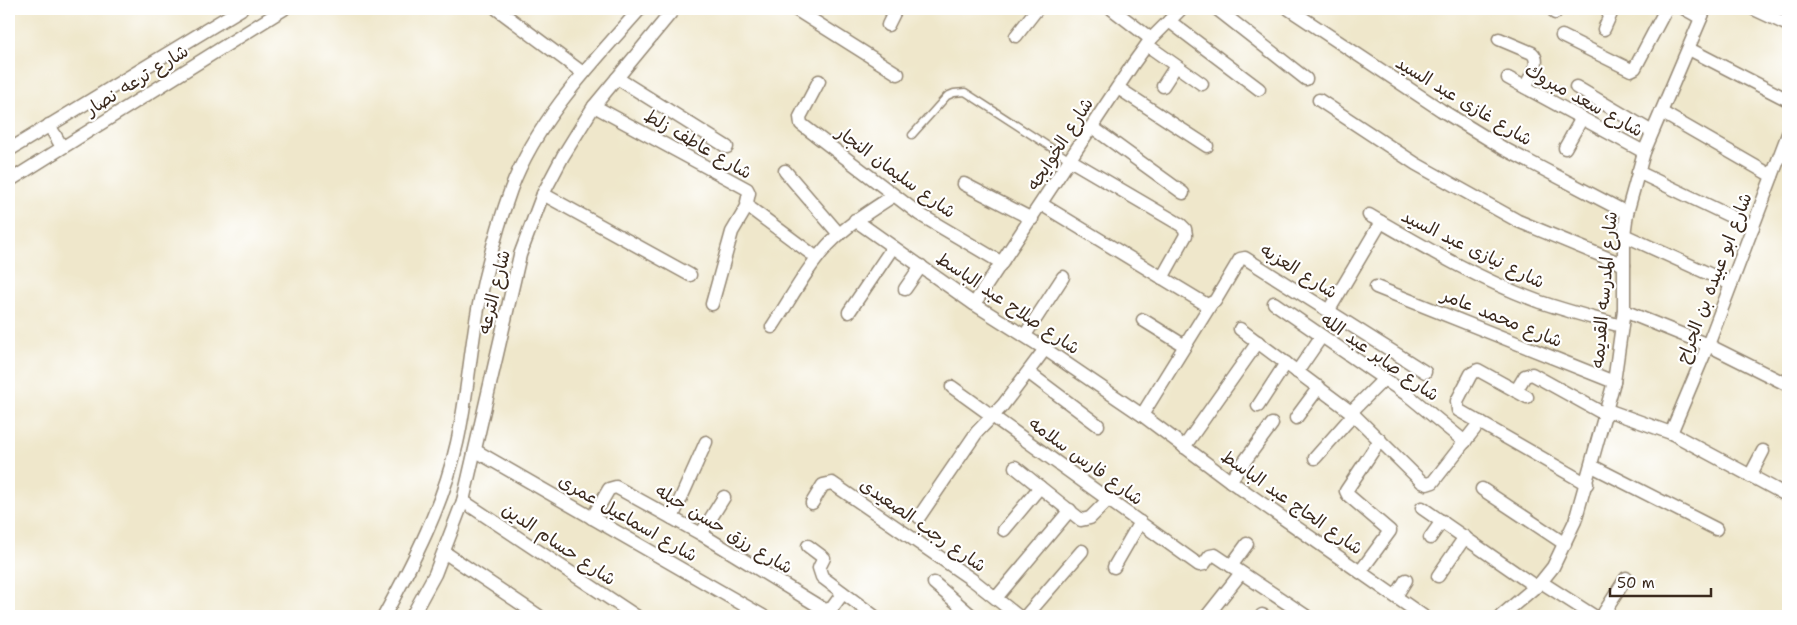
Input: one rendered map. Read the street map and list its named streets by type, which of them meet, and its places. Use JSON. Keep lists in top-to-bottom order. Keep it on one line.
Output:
{"streets":{"street":["شارع ترعه نصار","شارع سعد مبروك","شارع غازى عبد السيد","شارع عاطف زلط","شارع الخوايجه","شارع سليمان النجار","شارع نيازى عبد السيد","شارع العزبه","شارع ابو عبيده بن الجراح","شارع المدرسه القديمه","شارع الترعه","شارع صلاح عبد الباسط","شارع محمد عامر","شارع صابر عبد الله","شارع فارس سلامه","شارع الحاج عبد الباسط","شارع اسماعيل عمرى","شارع رجب الصعيدى","شارع رزق حسن حبله","شارع حسام الدين"]},"crossings":[["شارع سعد مبروك","شارع المدرسه القديمه"],["شارع غازى عبد السيد","شارع المدرسه القديمه"],["شارع عاطف زلط","شارع الترعه"],["شارع الخوايجه","شارع سليمان النجار"],["شارع الخوايجه","شارع صلاح عبد الباسط"],["شارع نيازى عبد السيد","شارع المدرسه القديمه"],["شارع المدرسه القديمه","شارع محمد عامر"],["شارع الترعه","شارع اسماعيل عمرى"],["شارع الترعه","شارع حسام الدين"],["شارع صلاح عبد الباسط","شارع الحاج عبد الباسط"],["شارع اسماعيل عمرى","شارع رزق حسن حبله"]],"scale_bar":"50 m"}
